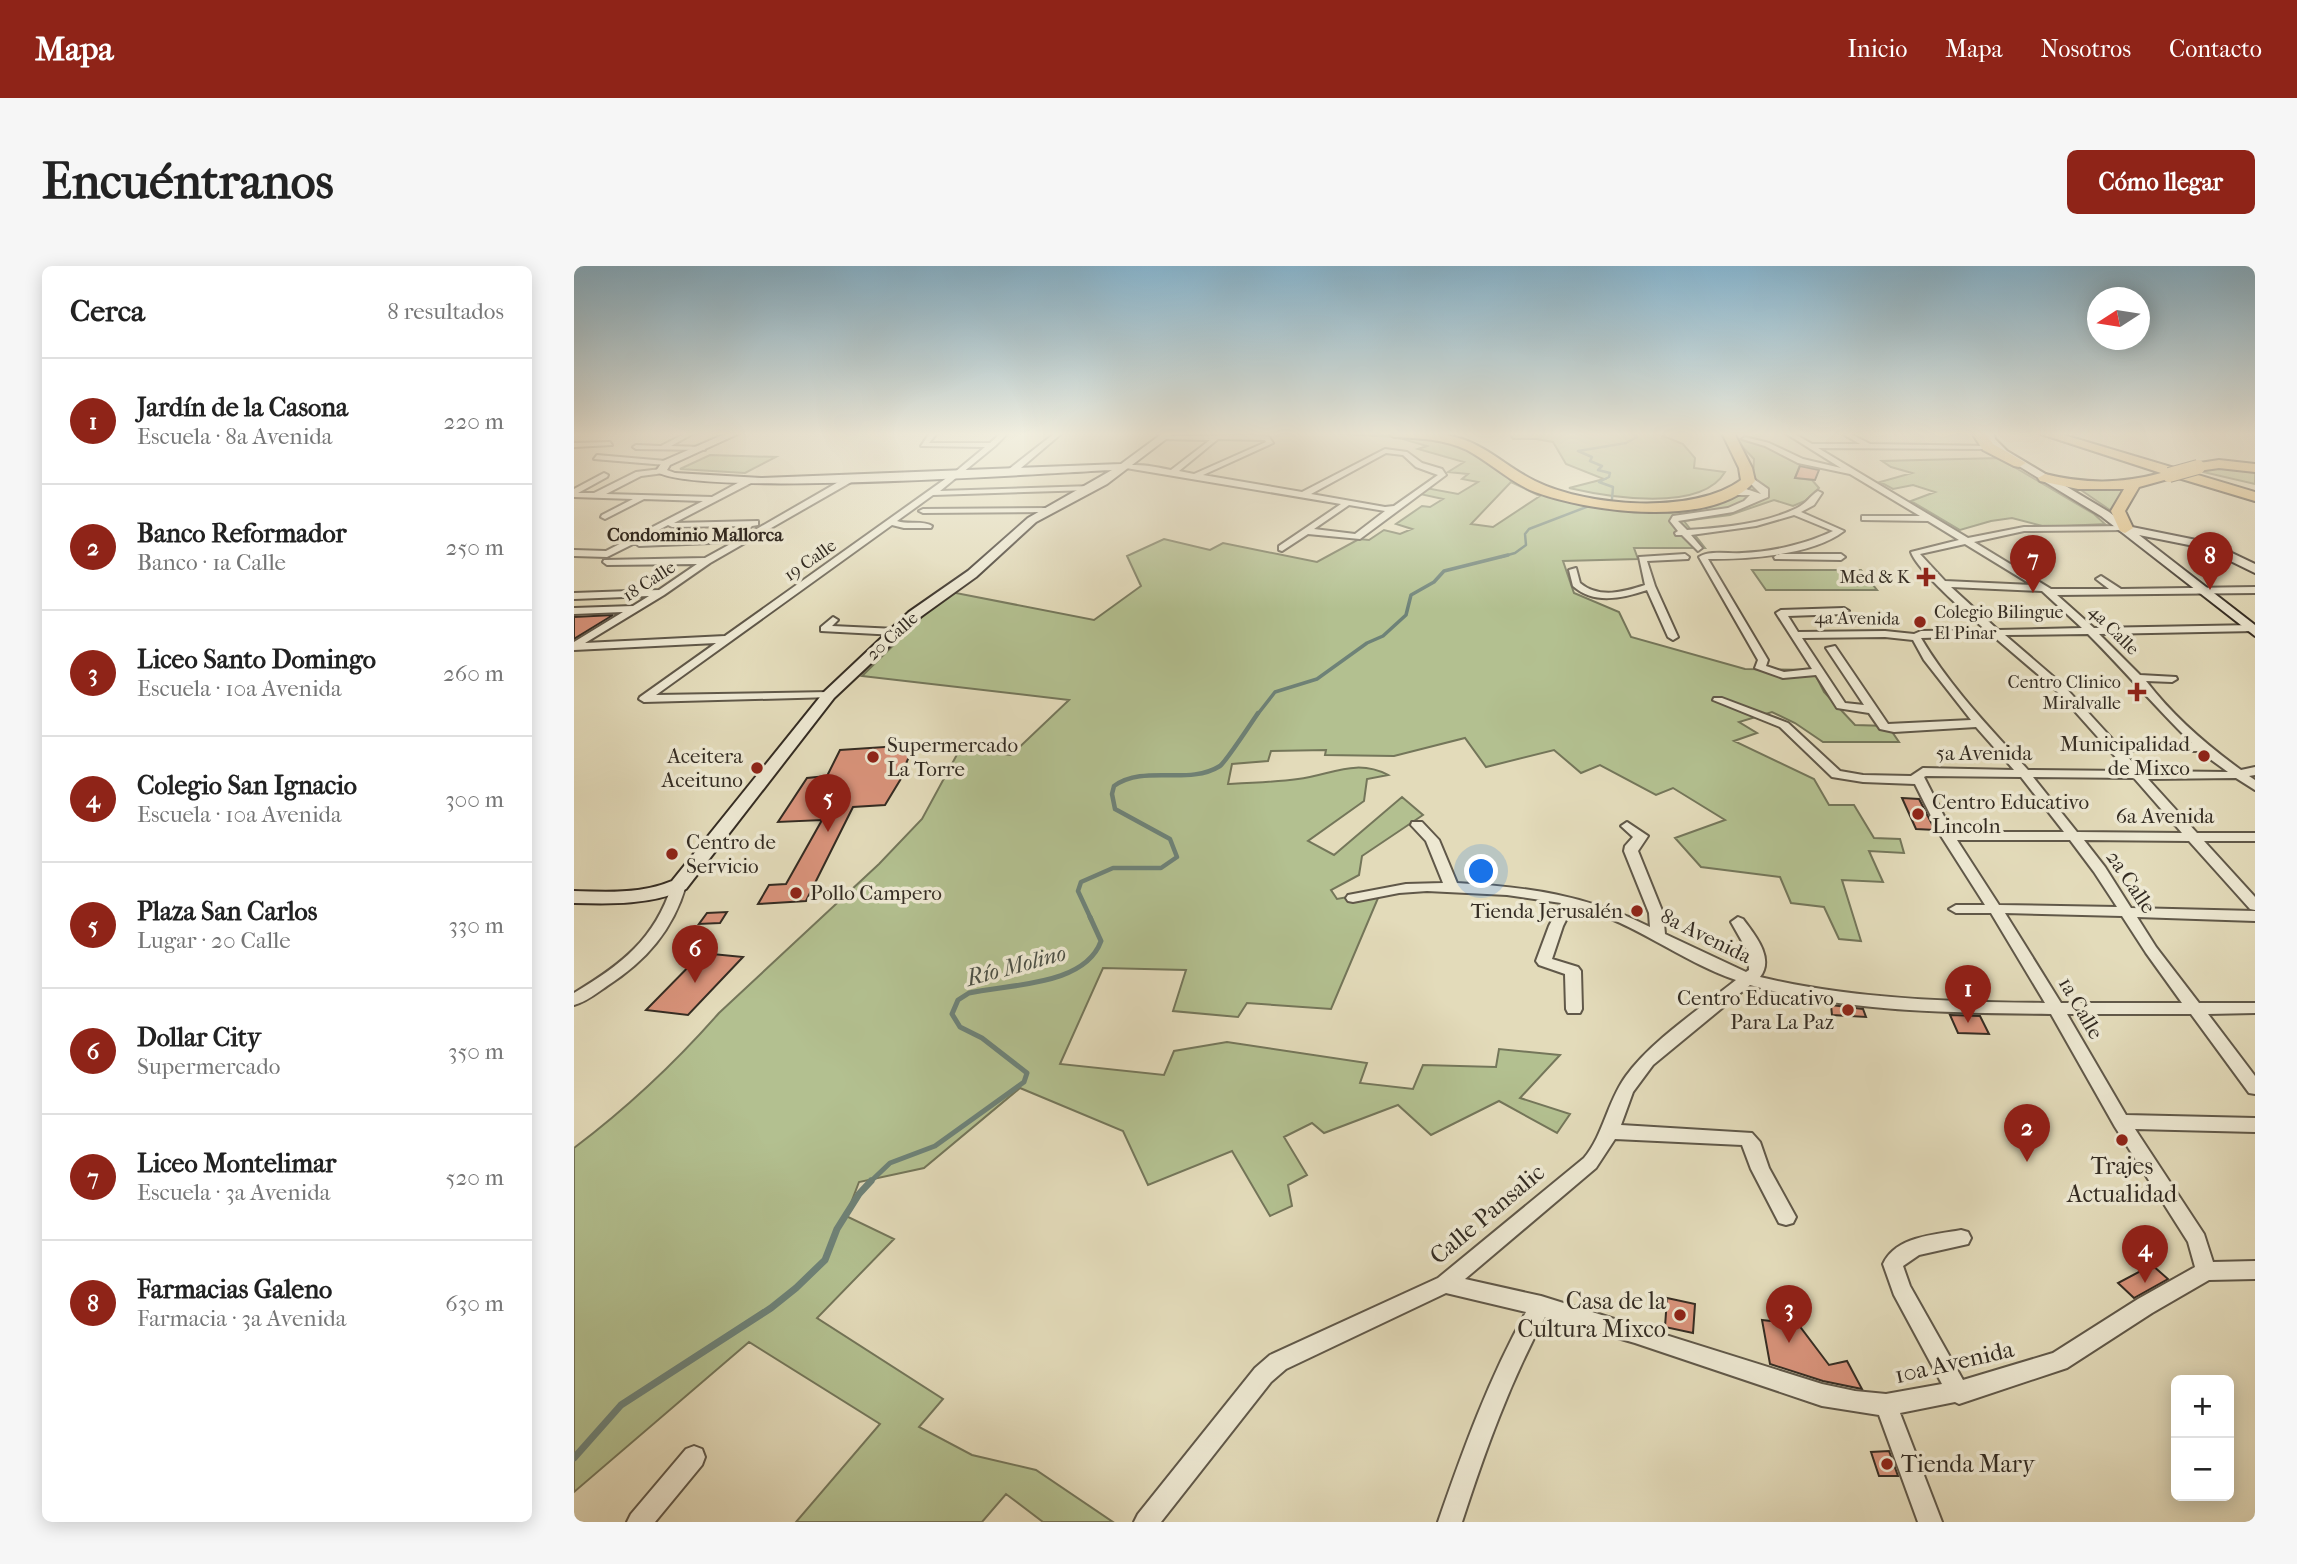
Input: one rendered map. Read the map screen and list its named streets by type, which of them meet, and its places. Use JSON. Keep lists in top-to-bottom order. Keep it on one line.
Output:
{"streets":{"street":["19 Calle","18 Calle","4a Avenida","4a Calle","20 Calle","5a Avenida","6a Avenida","2a Calle","8a Avenida","1a Calle","Calle Pansalic","10a Avenida"]},"crossings":[["19 Calle","20 Calle"],["4a Avenida","4a Calle"],["4a Avenida","2a Calle"],["4a Calle","5a Avenida"],["5a Avenida","2a Calle"],["5a Avenida","1a Calle"],["6a Avenida","2a Calle"],["6a Avenida","1a Calle"],["2a Calle","8a Avenida"],["8a Avenida","1a Calle"],["8a Avenida","Calle Pansalic"],["1a Calle","10a Avenida"],["Calle Pansalic","10a Avenida"]],"districts":["Condominio Mallorca"],"water":["Río Molino"],"places":{"health":["Med & K","Centro Clinico Miralvalle"],"other":["Colegio Bilingue El Pinar","Municipalidad de Mixco","Supermercado La Torre","Aceitera Aceituno","Centro Educativo Lincoln","Centro de Servicio","Pollo Campero","Tienda Jerusalén","Centro Educativo Para La Paz","Trajes Actualidad","Casa de la Cultura Mixco","Tienda Mary"]},"north":"left","page":{"header":"Mapa","nav":["Inicio","Mapa","Nosotros","Contacto"],"buttons":"Cómo llegar","title":"Encuéntranos","heading":["Cerca","8 resultados"],"list":[{"mark":"1","name":"Jardín de la Casona","note":"Escuela · 8a Avenida","value":"220 m"},{"mark":"2","name":"Banco Reformador","note":"Banco · 1a Calle","value":"250 m"},{"mark":"3","name":"Liceo Santo Domingo","note":"Escuela · 10a Avenida","value":"260 m"},{"mark":"4","name":"Colegio San Ignacio","note":"Escuela · 10a Avenida","value":"300 m"},{"mark":"5","name":"Plaza San Carlos","note":"Lugar · 20 Calle","value":"330 m"},{"mark":"6","name":"Dollar City","note":"Supermercado","value":"350 m"},{"mark":"7","name":"Liceo Montelimar","note":"Escuela · 3a Avenida","value":"520 m"},{"mark":"8","name":"Farmacias Galeno","note":"Farmacia · 3a Avenida","value":"630 m"}],"pins":["8","7","5","6","1","2","4","3"],"map_buttons":["+","−"]}}
